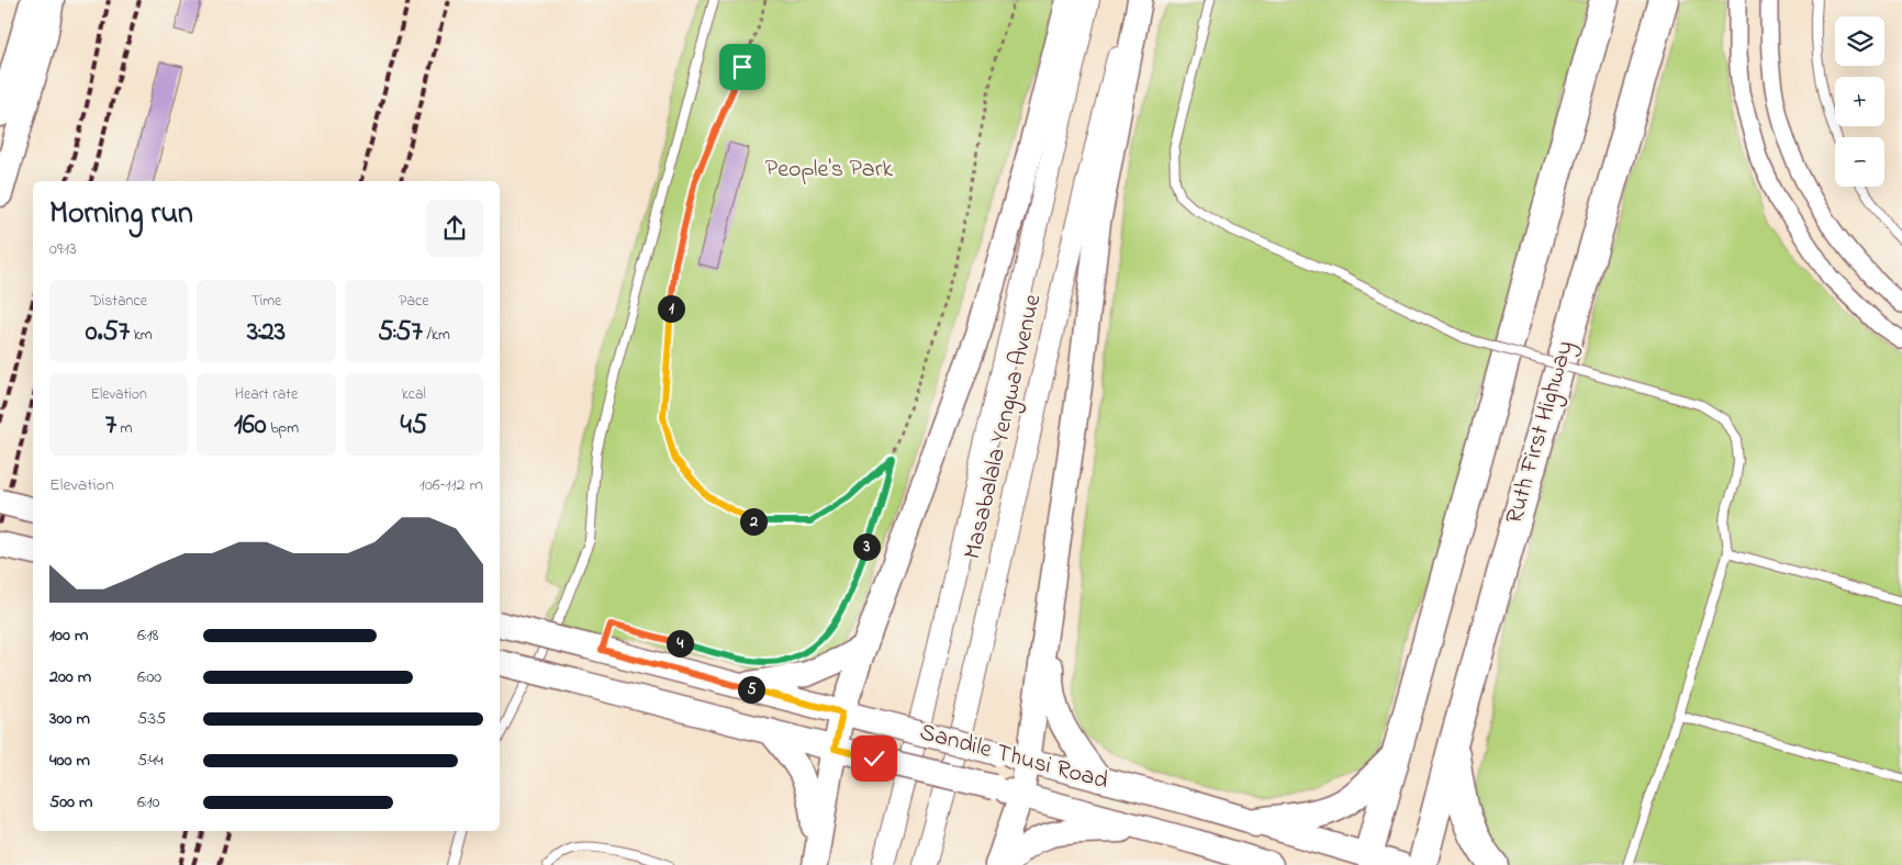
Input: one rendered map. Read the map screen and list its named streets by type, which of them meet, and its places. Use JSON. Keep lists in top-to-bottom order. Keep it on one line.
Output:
{"streets":{"highway":["Ruth First Highway"],"main road":["Masabalala Yengwa Avenue","Sandile Thusi Road"]},"parks":["People's Park"],"page":{"map_buttons":["+","−"],"heading":["Morning run","09:13"],"stats":[["Distance","0.57 km"],["Time","3:23"],["Pace","5:57 /km"],["Elevation","7 m"],["Heart rate","160 bpm"],["kcal","45"]],"pins":["1","2","3","4","5"],"chart":["Elevation","106–112 m"],"list":[{"name":"100 m","note":"6:18"},{"name":"200 m","note":"6:00"},{"name":"300 m","note":"5:35"},{"name":"400 m","note":"5:44"},{"name":"500 m","note":"6:10"}]}}
